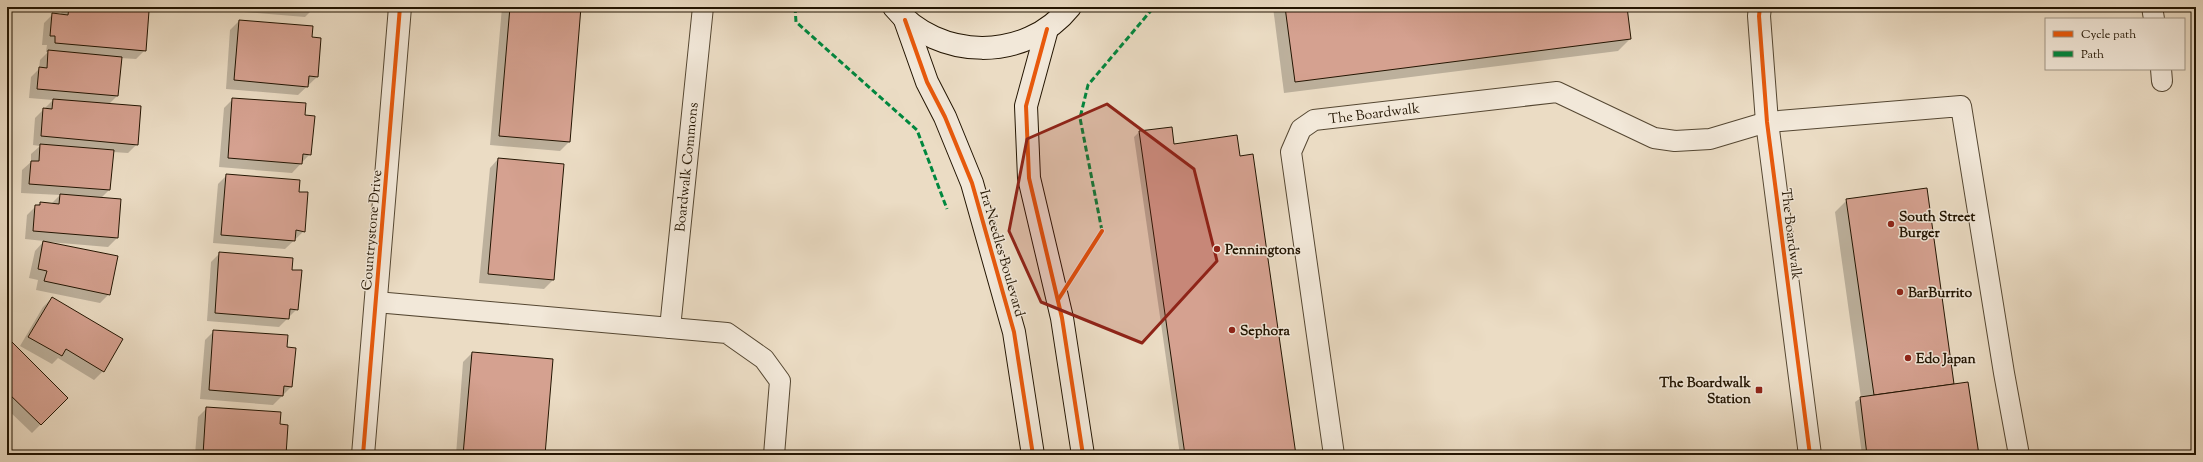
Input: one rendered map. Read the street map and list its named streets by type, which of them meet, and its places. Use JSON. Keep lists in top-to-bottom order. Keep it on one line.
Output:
{"streets":{"main road":["The Boardwalk","Countrystone Drive","Ira Needles Boulevard"],"lane":["Boardwalk Commons"]},"places":{"other":["South Street Burger","Penningtons","BarBurrito","Sephora","Edo Japan"],"transit":["The Boardwalk Station"]},"legend":["Cycle path","Path"]}
